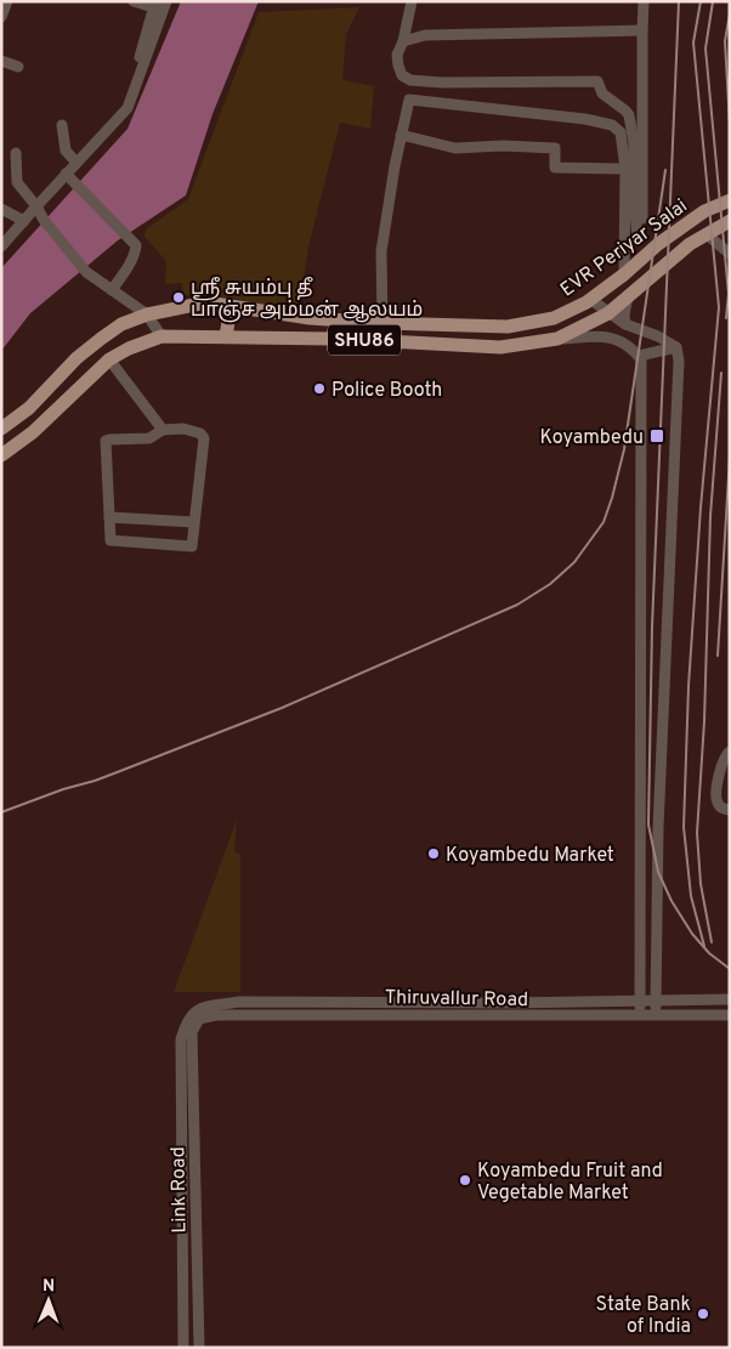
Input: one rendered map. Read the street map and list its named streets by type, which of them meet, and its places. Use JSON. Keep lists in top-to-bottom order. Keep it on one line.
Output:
{"streets":{"main road":["EVR Periyar Salai","SHU86"],"street":["Thiruvallur Road","Link Road"]},"crossings":[["Thiruvallur Road","Link Road"]],"places":{"other":["ஶ்ரீ சுயம்பு தீ பாஞ்ச அம்மன் ஆலயம்","Police Booth","Koyambedu Market","Koyambedu Fruit and Vegetable Market","State Bank of India"],"transit":["Koyambedu"]},"north":"top"}
